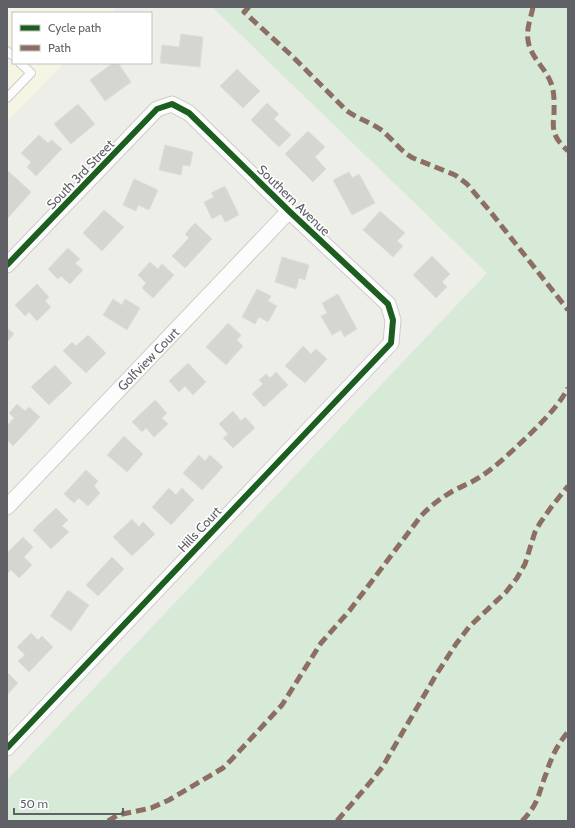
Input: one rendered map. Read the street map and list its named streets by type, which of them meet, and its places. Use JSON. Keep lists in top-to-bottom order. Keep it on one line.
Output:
{"streets":{"street":["South 3rd Street","Southern Avenue","Golfview Court","Hills Court"]},"crossings":[["South 3rd Street","Southern Avenue"],["Southern Avenue","Golfview Court"],["Southern Avenue","Hills Court"]],"legend":["Cycle path","Path"],"scale_bar":"50 m"}
